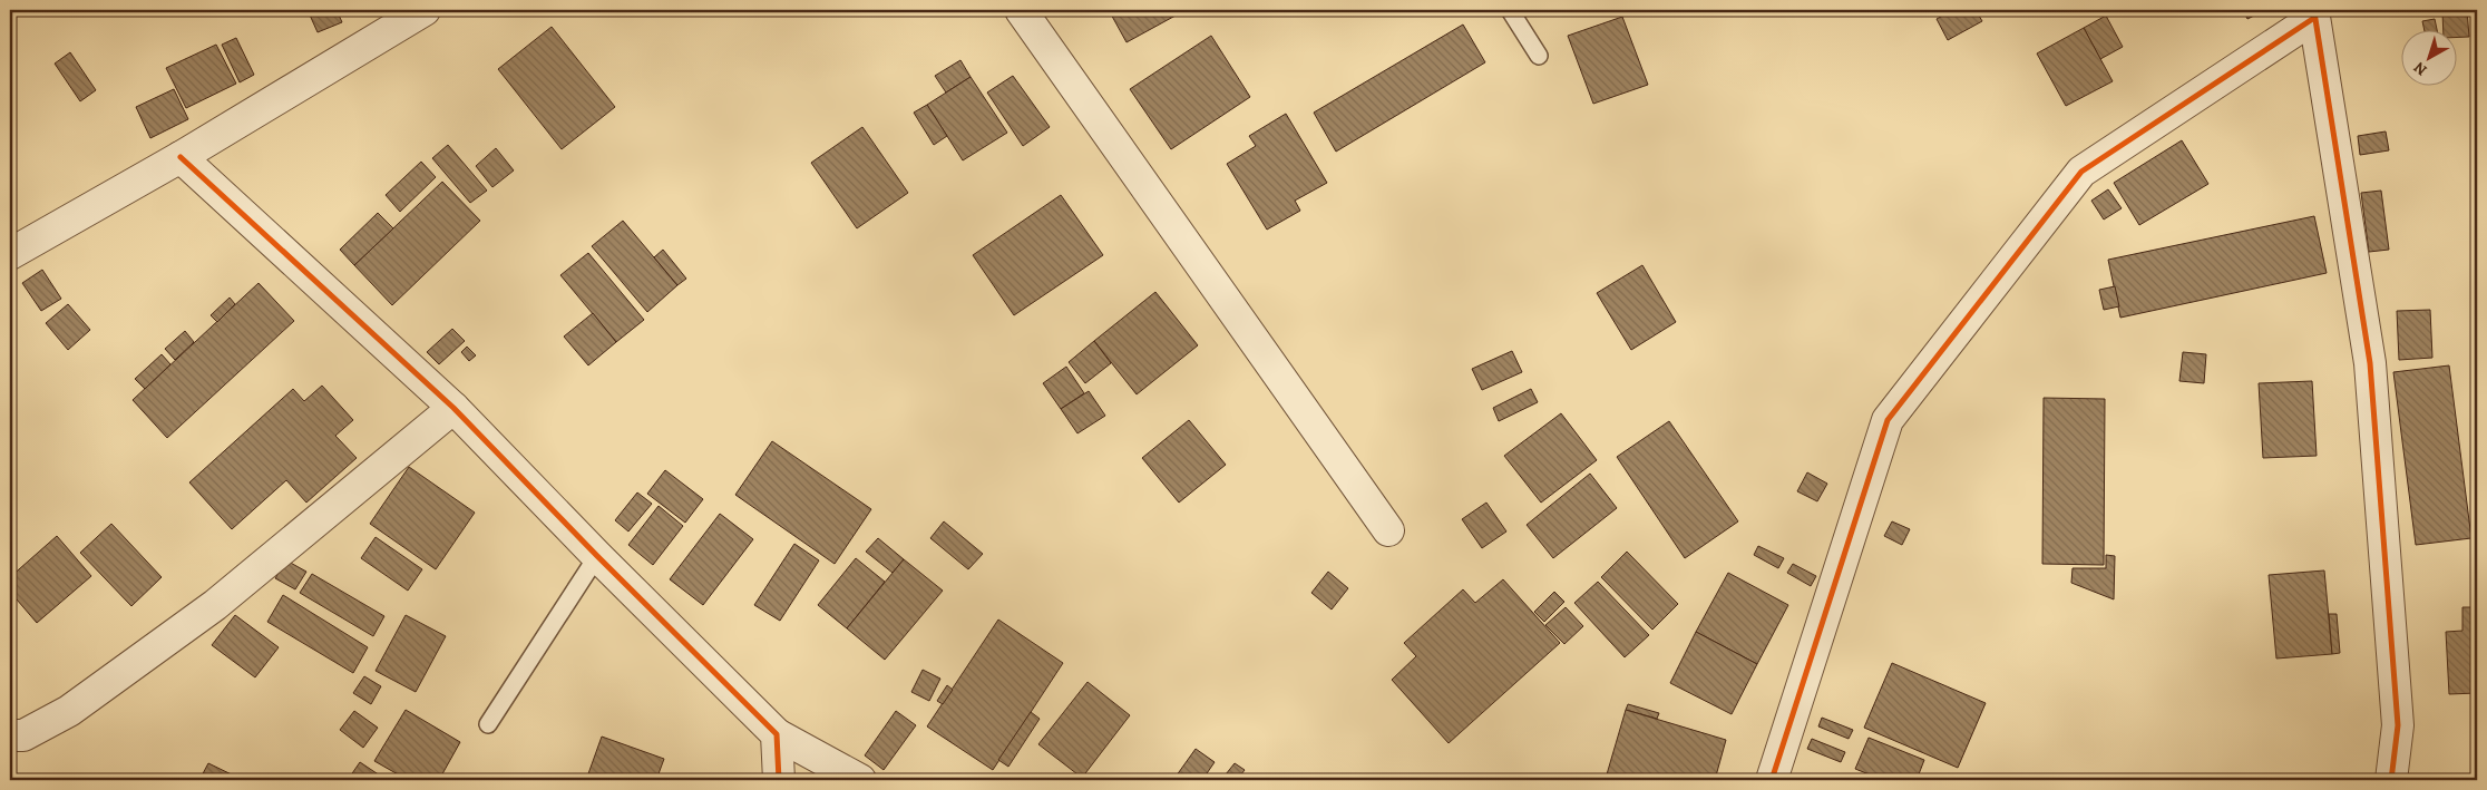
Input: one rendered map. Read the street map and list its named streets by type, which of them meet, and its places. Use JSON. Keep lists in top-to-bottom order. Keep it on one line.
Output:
{"north":"bottom left"}
